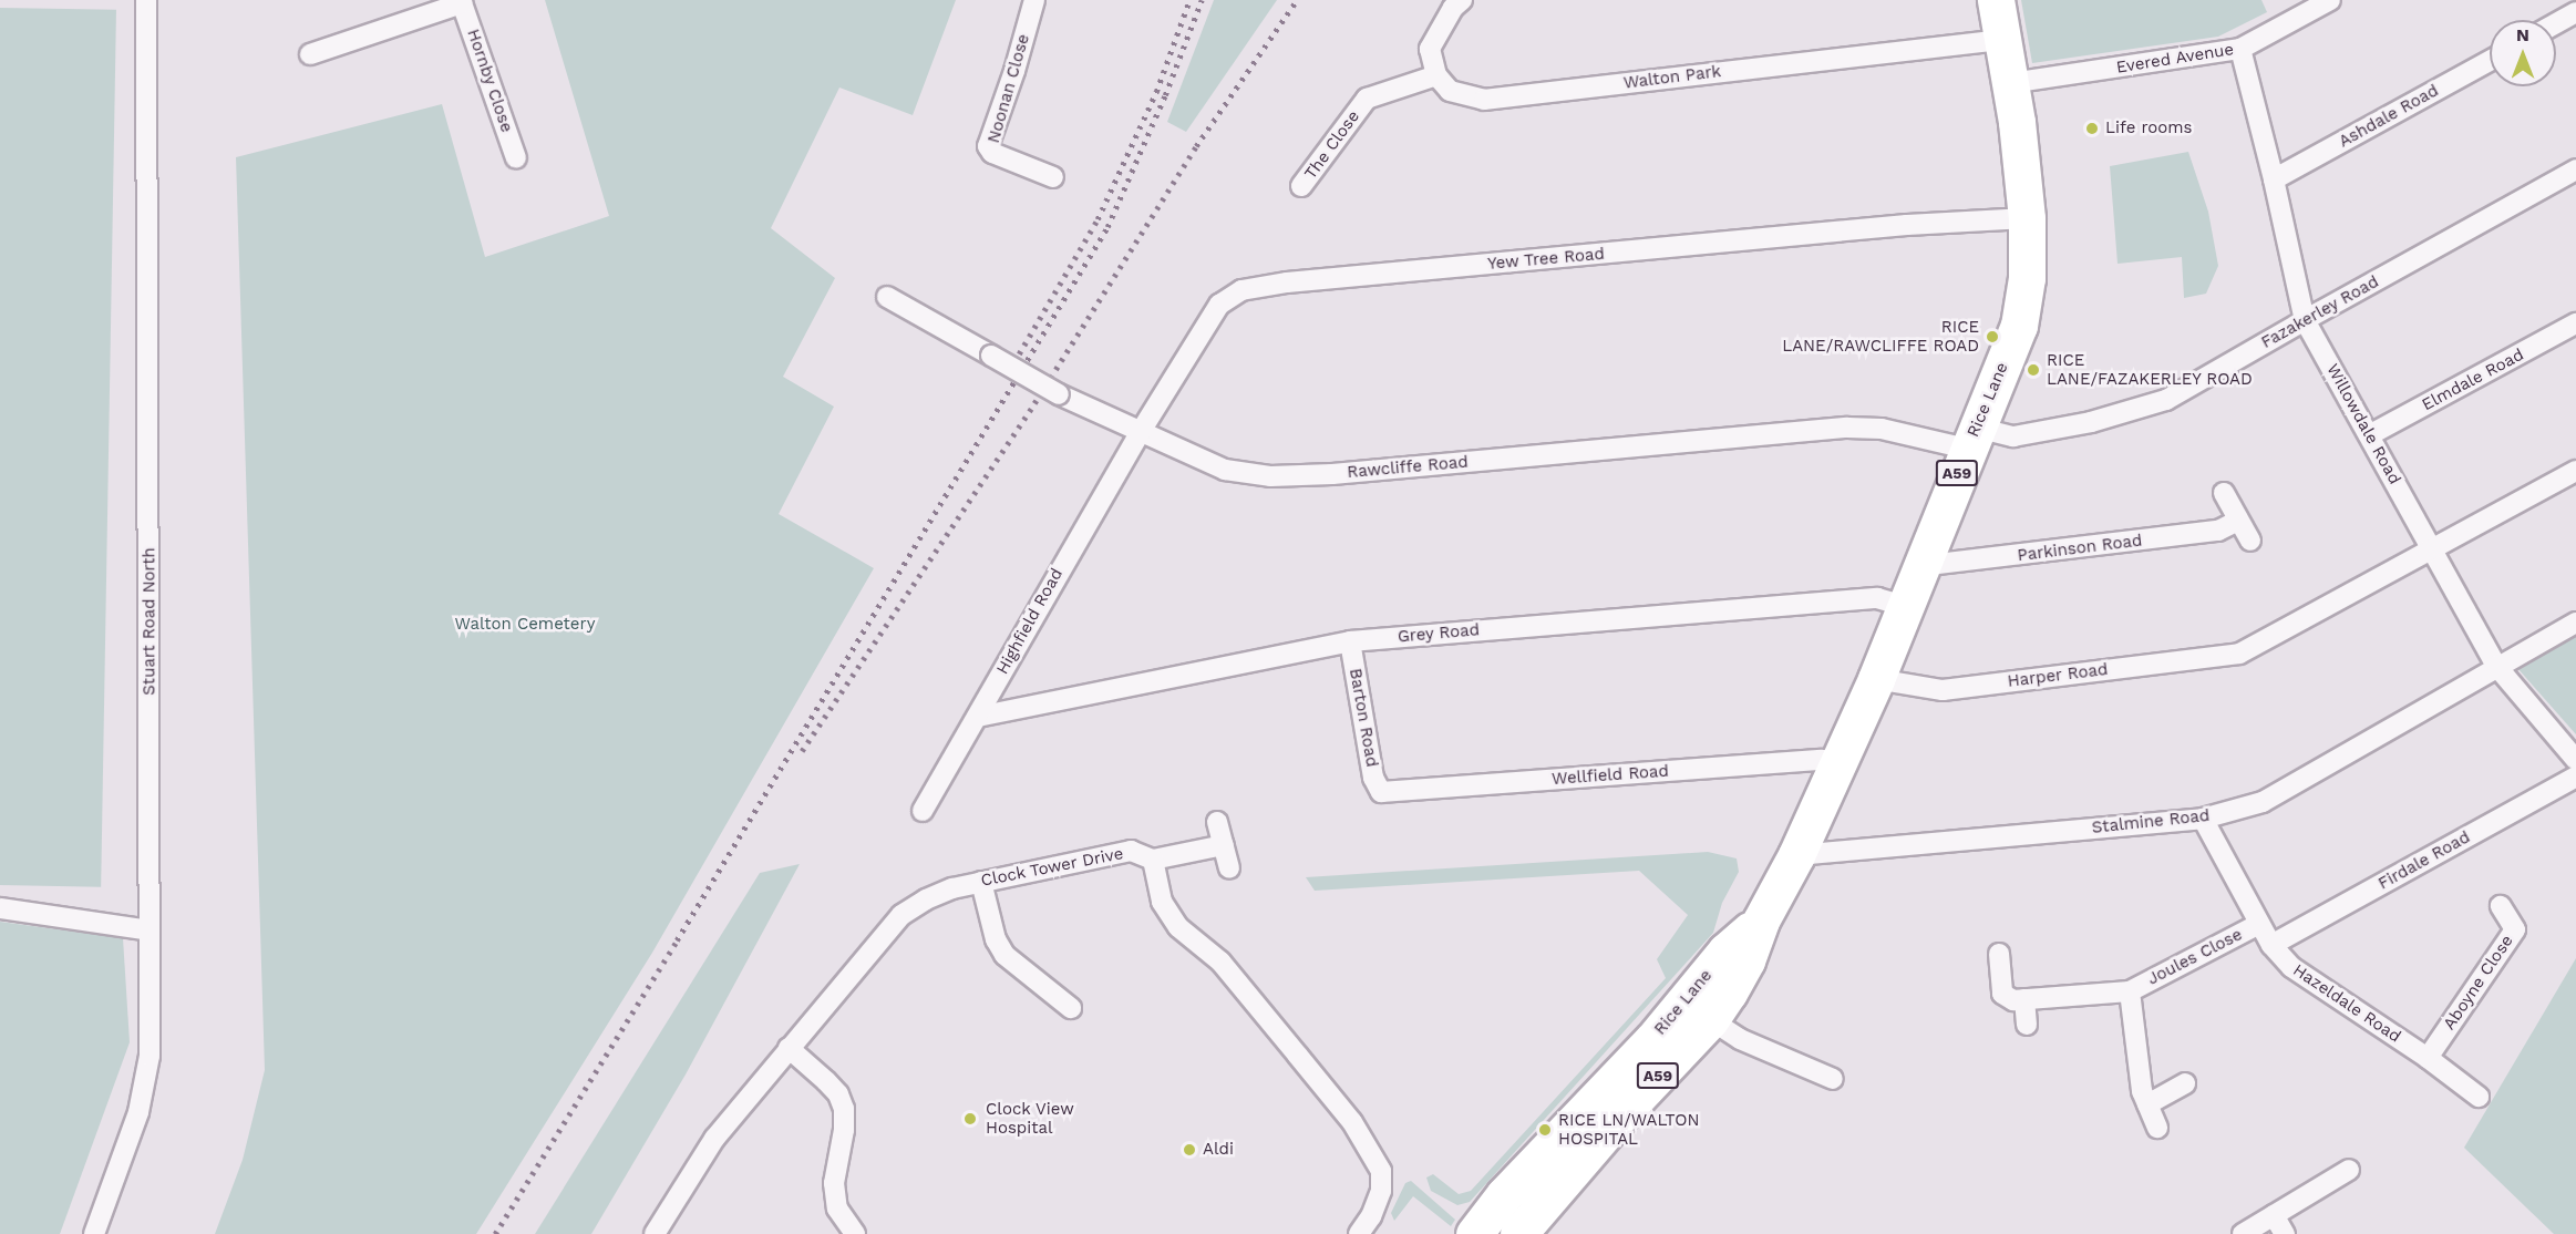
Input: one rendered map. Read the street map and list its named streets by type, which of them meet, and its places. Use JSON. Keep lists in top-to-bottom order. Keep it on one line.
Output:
{"streets":{"highway":["Rice Lane","A59"],"street":["Evered Avenue","Walton Park","Hornby Close","Noonan Close","Ashdale Road","The Close","Yew Tree Road","Fazakerley Road","Elmdale Road","Willowdale Road","Rawcliffe Road","Parkinson Road","Stuart Road North","Highfield Road","Grey Road","Harper Road","Barton Road","Wellfield Road","Stalmine Road","Firdale Road","Clock Tower Drive","Joules Close","Aboyne Close","Hazeldale Road"]},"crossings":[["Evered Avenue","Rice Lane"],["Evered Avenue","Willowdale Road"],["Walton Park","The Close"],["Walton Park","Rice Lane"],["Ashdale Road","Willowdale Road"],["Yew Tree Road","Rice Lane"],["Yew Tree Road","Rawcliffe Road"],["Yew Tree Road","Highfield Road"],["Fazakerley Road","Rice Lane"],["Fazakerley Road","Willowdale Road"],["Fazakerley Road","Rawcliffe Road"],["Elmdale Road","Willowdale Road"],["Rice Lane","Rawcliffe Road"],["Rice Lane","Parkinson Road"],["Rice Lane","Grey Road"],["Rice Lane","Harper Road"],["Rice Lane","Wellfield Road"],["Rice Lane","Stalmine Road"],["Willowdale Road","Harper Road"],["Willowdale Road","Stalmine Road"],["Rawcliffe Road","Highfield Road"],["Highfield Road","Grey Road"],["Grey Road","Barton Road"],["Barton Road","Wellfield Road"],["Stalmine Road","Hazeldale Road"],["Firdale Road","Hazeldale Road"],["Joules Close","Hazeldale Road"],["Aboyne Close","Hazeldale Road"]],"parks":["Walton Cemetery"],"places":["Life rooms","RICE LANE/RAWCLIFFE ROAD","RICE LANE/FAZAKERLEY ROAD","Clock View Hospital","RICE LN/WALTON HOSPITAL","Aldi"],"north":"top"}
